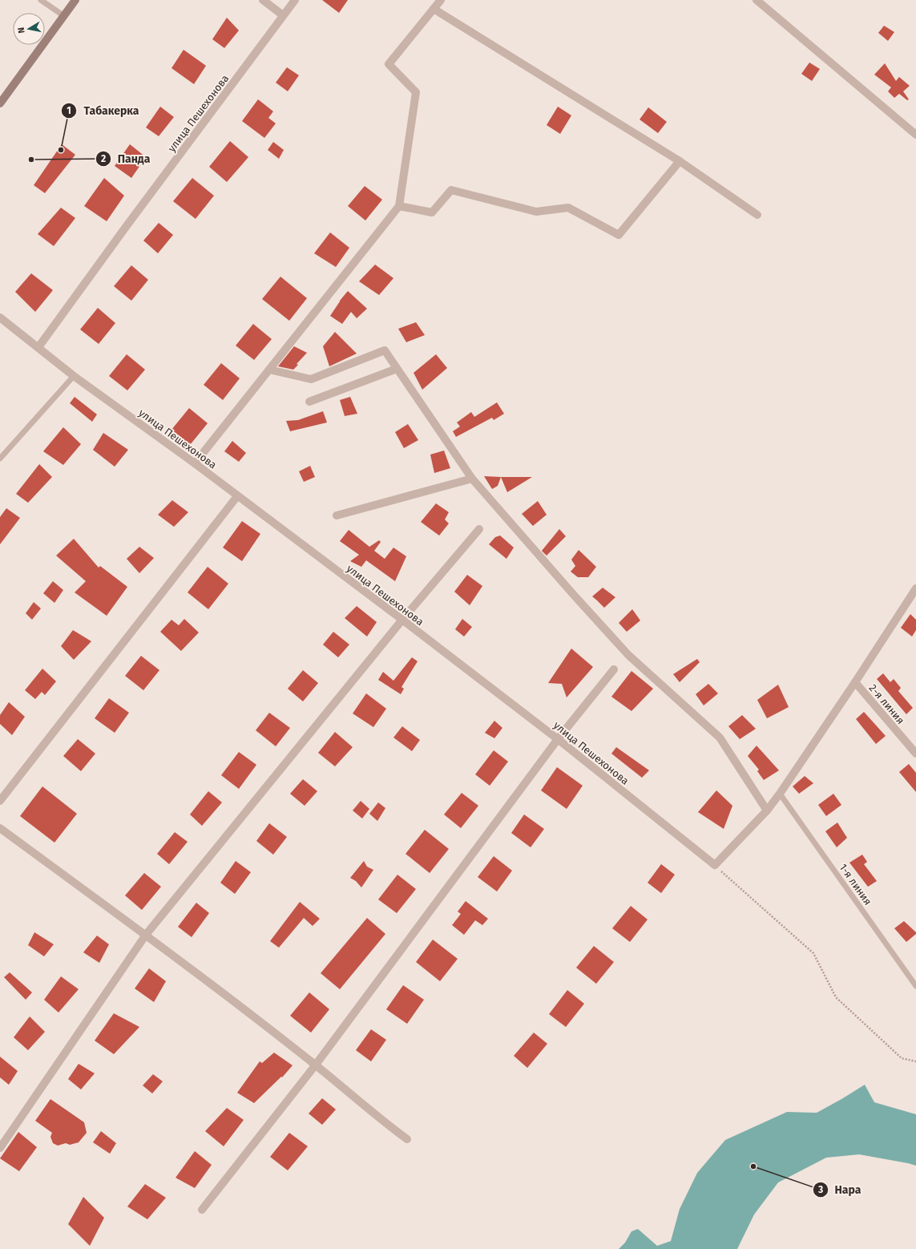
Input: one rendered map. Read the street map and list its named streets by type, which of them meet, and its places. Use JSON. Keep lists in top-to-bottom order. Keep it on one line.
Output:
{"streets":{"street":["улица Пешехонова","2-я линия"],"lane":["1-я линия"]},"places":["Табакерка","Панда","Нара"],"north":"left"}
